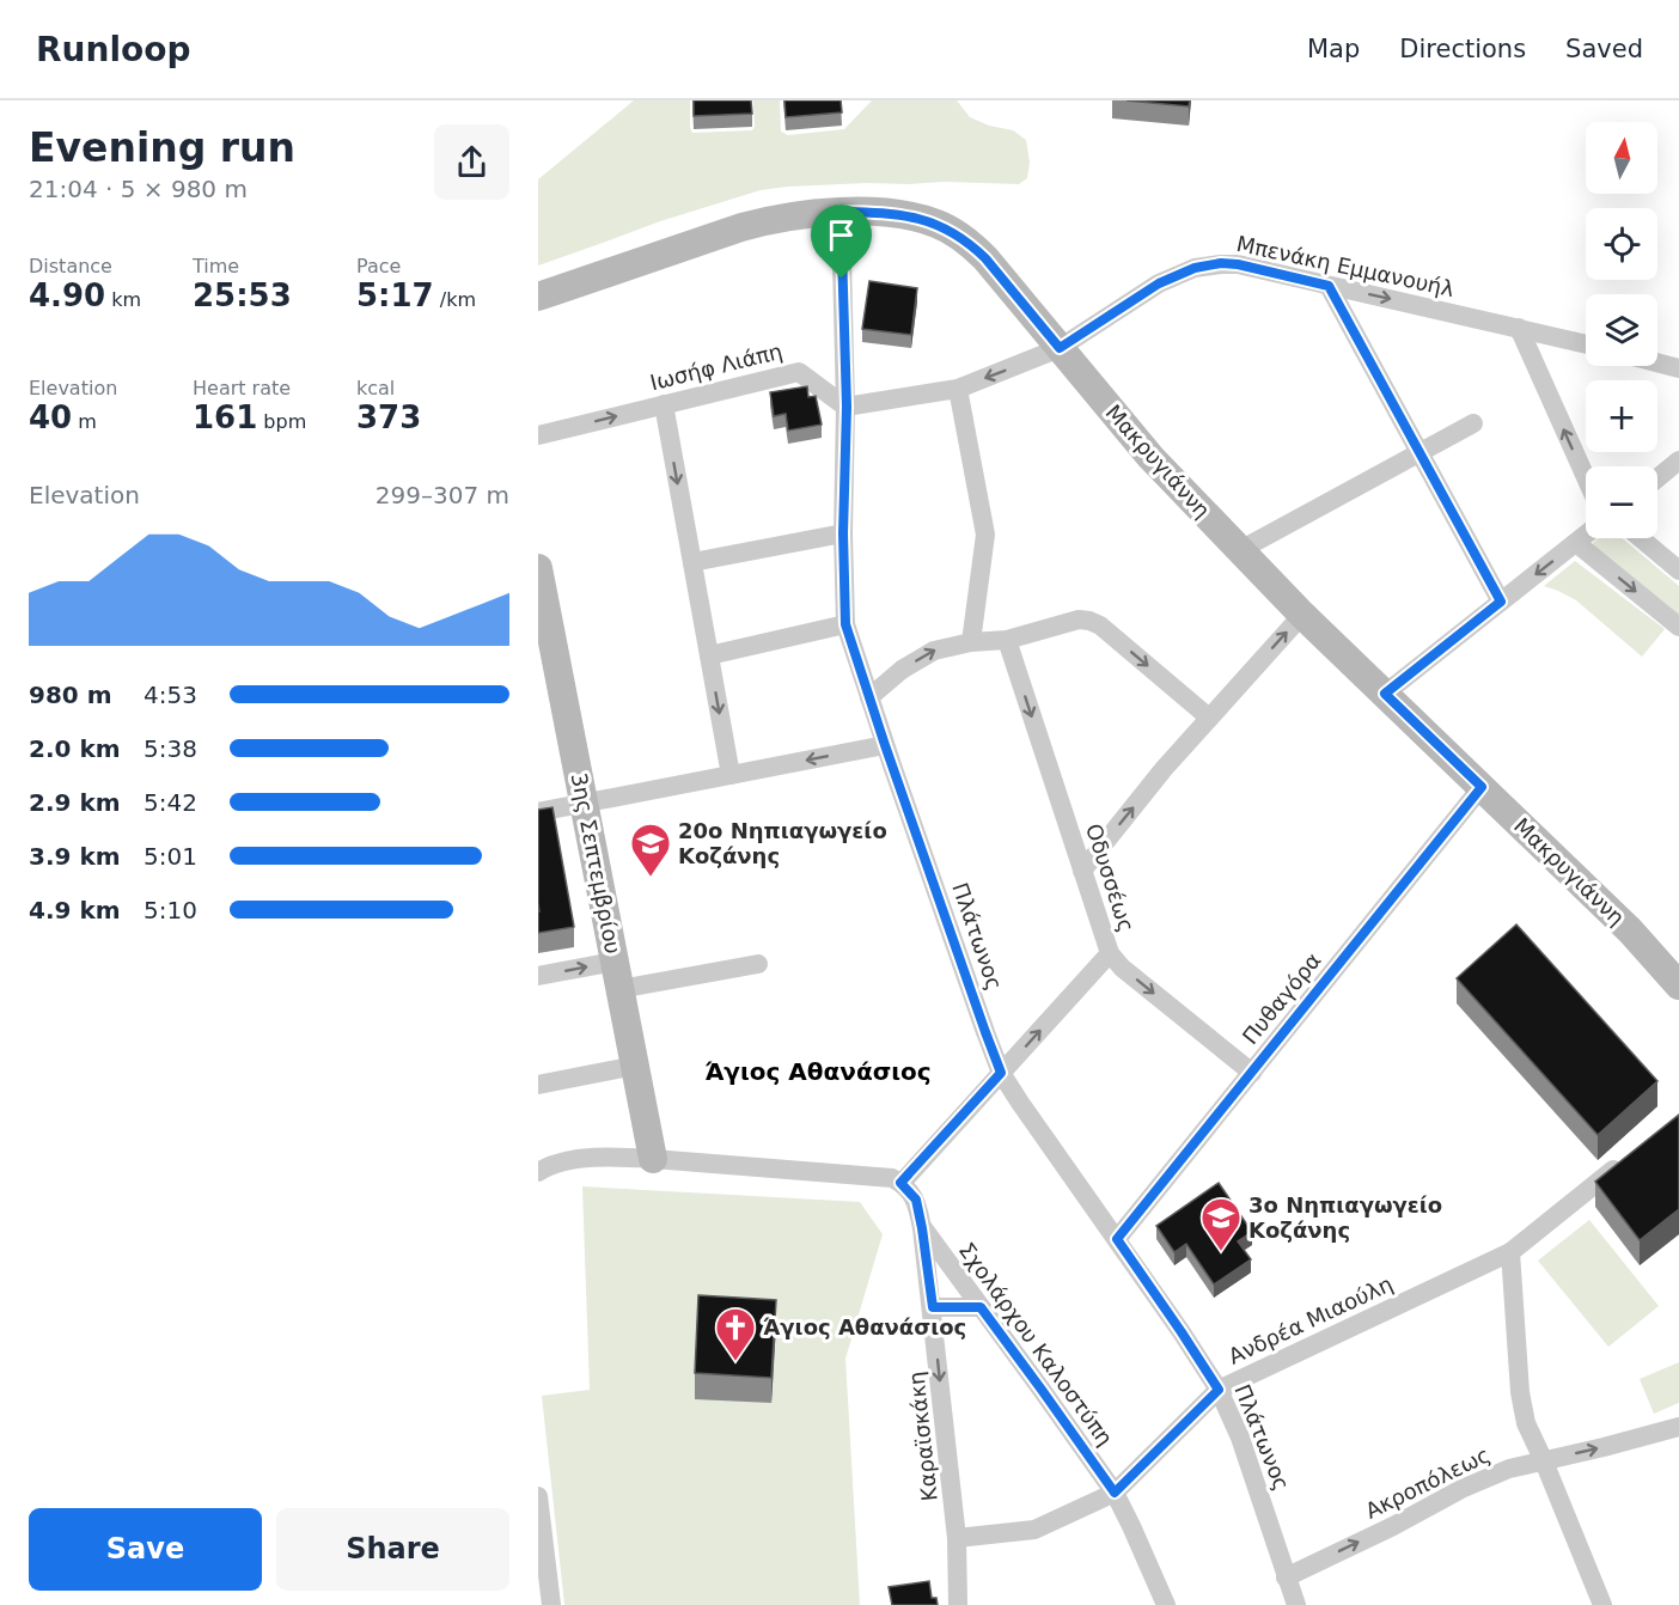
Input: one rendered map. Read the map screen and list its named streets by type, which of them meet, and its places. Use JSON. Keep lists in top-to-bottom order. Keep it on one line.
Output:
{"streets":{"street":["Μπενάκη Εμμανουήλ","Ιωσήφ Λιάπη","Μακρυγιάννη","3ης Σεπτεμβρίου","Οδυσσέως","Πλάτωνος","Πυθαγόρα","Ανδρέα Μιαούλη","Σχολάρχου Καλοστύπη","Καραϊσκάκη","Ακροπόλεως"]},"crossings":[["Μπενάκη Εμμανουήλ","Μακρυγιάννη"],["Ιωσήφ Λιάπη","Πλάτωνος"],["Μακρυγιάννη","Πλάτωνος"],["Μακρυγιάννη","Πυθαγόρα"],["Οδυσσέως","Πυθαγόρα"],["Πλάτωνος","Πυθαγόρα"],["Πλάτωνος","Ανδρέα Μιαούλη"],["Πλάτωνος","Ακροπόλεως"],["Ανδρέα Μιαούλη","Σχολάρχου Καλοστύπη"],["Ανδρέα Μιαούλη","Καραϊσκάκη"],["Σχολάρχου Καλοστύπη","Καραϊσκάκη"]],"one_way":["Ιωσήφ Λιάπη","Οδυσσέως","Καραϊσκάκη","Ακροπόλεως"],"districts":["Άγιος Αθανάσιος"],"places":{"school or university":["20ο Νηπιαγωγείο Κοζάνης","3ο Νηπιαγωγείο Κοζάνης"],"church":["Άγιος Αθανάσιος"]},"north":"top","page":{"header":"Runloop","nav":["Map","Directions","Saved"],"heading":["Evening run","21:04 · 5 × 980 m"],"map_buttons":["+","−"],"stats":[["Distance","4.90 km"],["Time","25:53"],["Pace","5:17 /km"],["Elevation","40 m"],["Heart rate","161 bpm"],["kcal","373"]],"chart":["Elevation","299–307 m"],"list":[{"name":"980 m","note":"4:53"},{"name":"2.0 km","note":"5:38"},{"name":"2.9 km","note":"5:42"},{"name":"3.9 km","note":"5:01"},{"name":"4.9 km","note":"5:10"}],"buttons":["Save","Share"]}}
